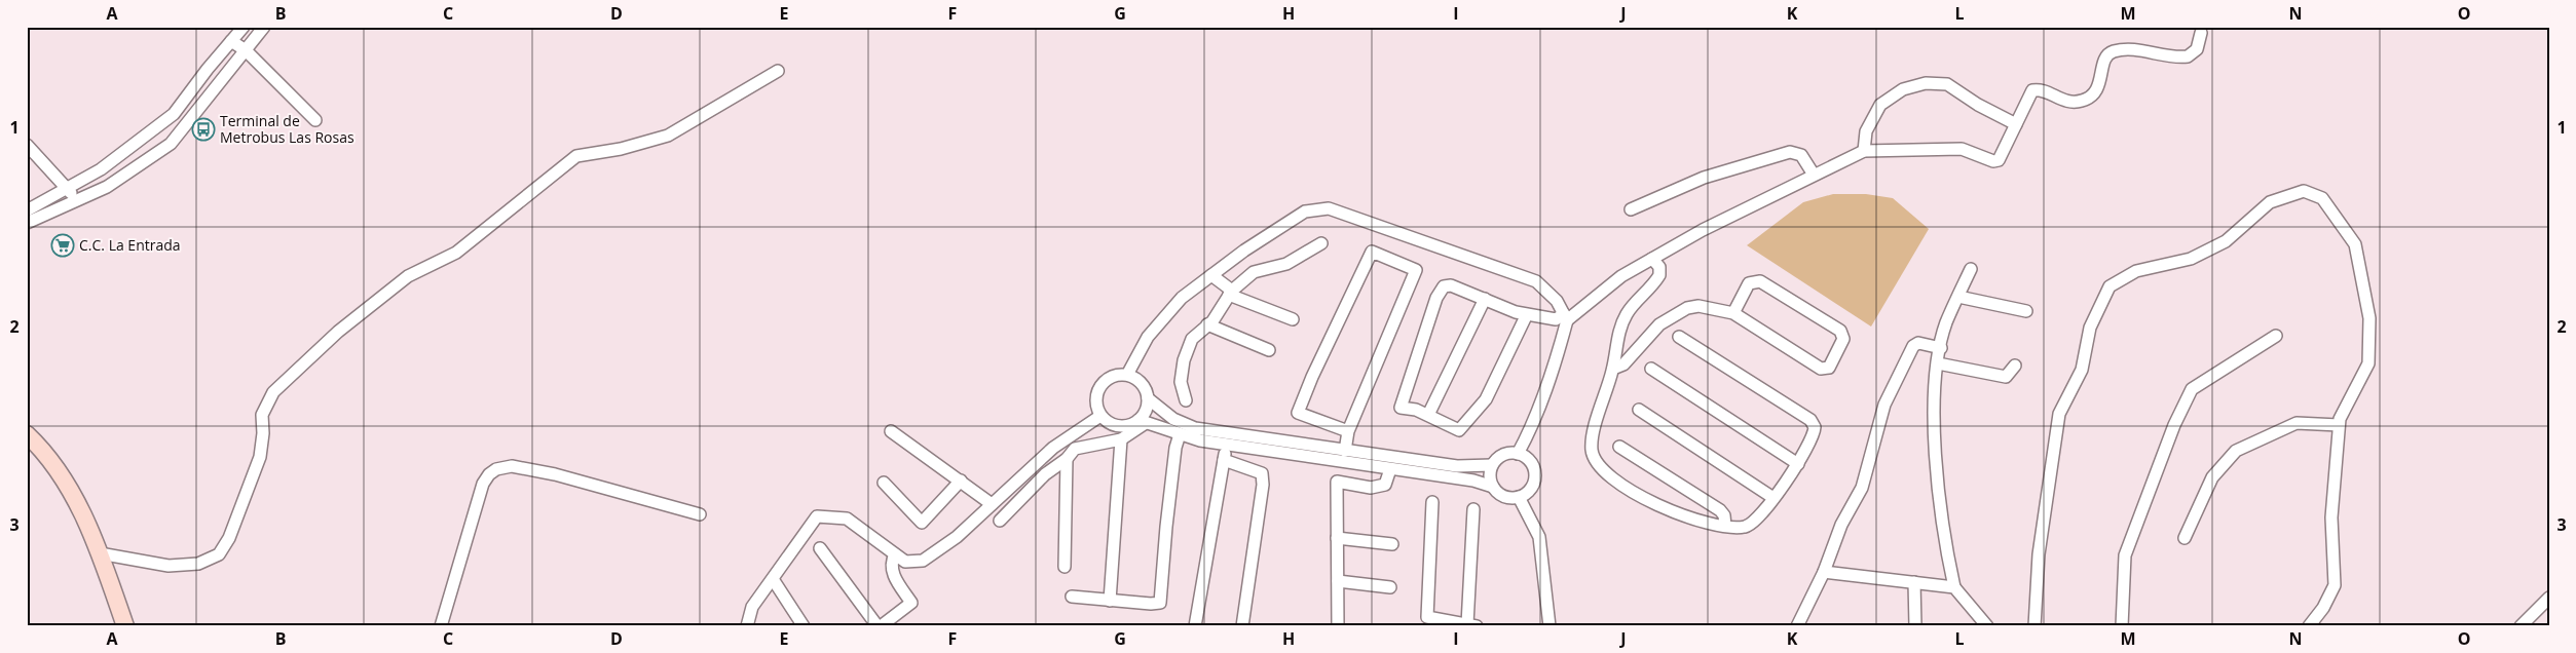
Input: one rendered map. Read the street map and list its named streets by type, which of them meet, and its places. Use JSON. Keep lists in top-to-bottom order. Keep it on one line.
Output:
{"places":{"bus stop":["Terminal de Metrobus Las Rosas"],"supermarket":["C.C. La Entrada"]},"grid":{"columns":["A","B","C","D","E","F","G","H","I","J","K","L","M","N","O"],"rows":["1","2","3"]}}
